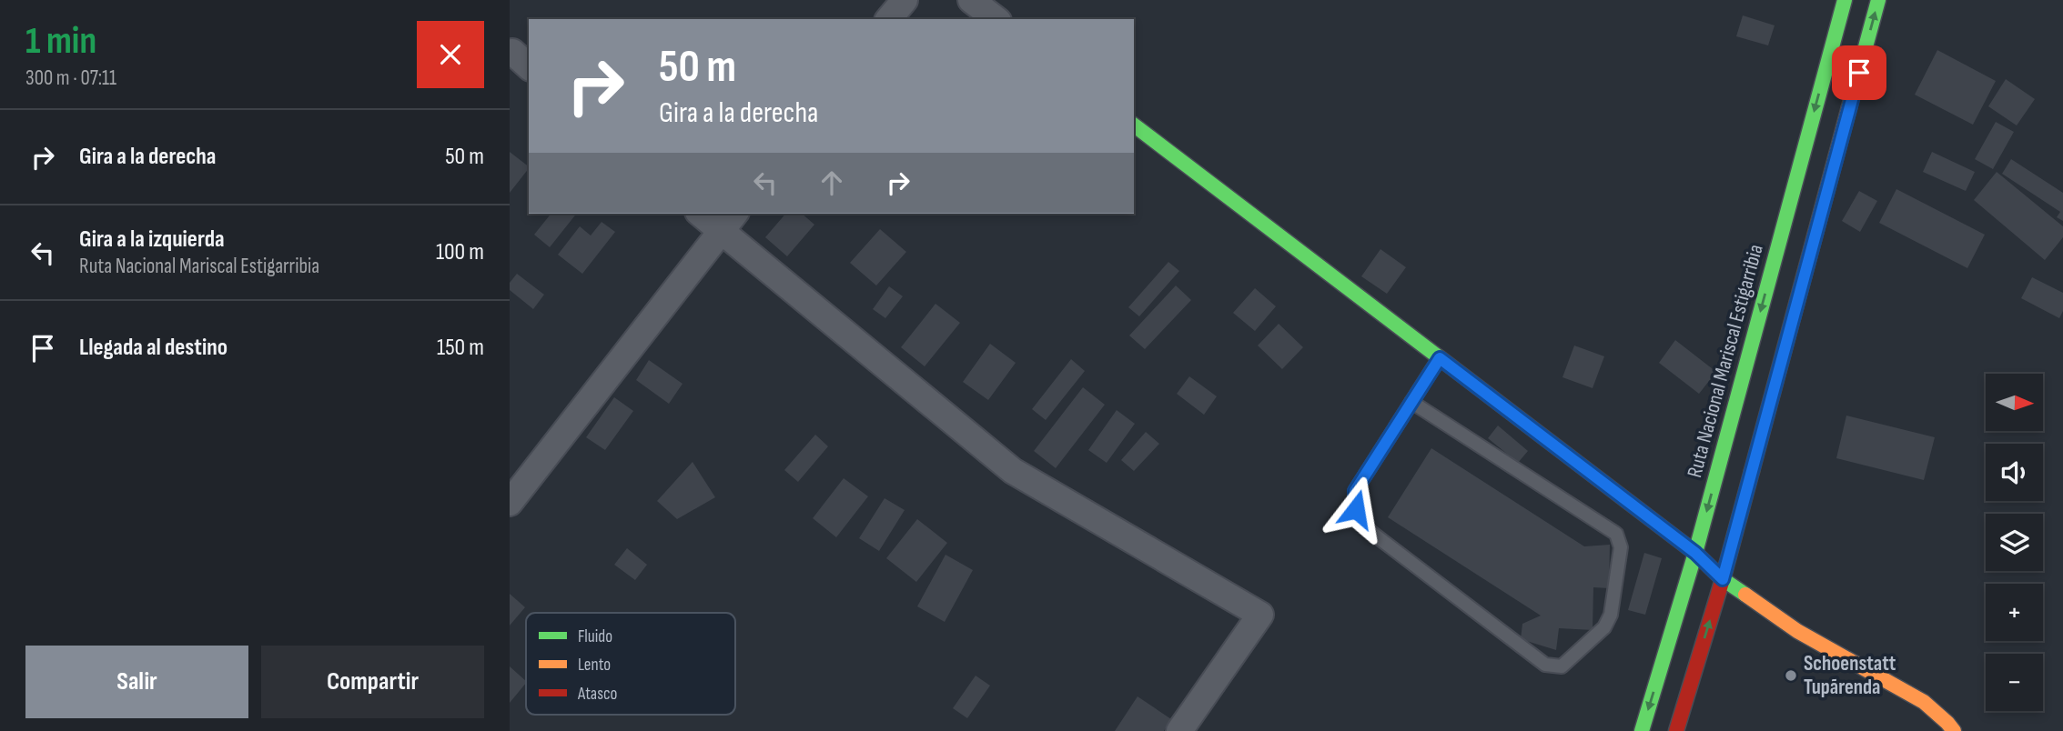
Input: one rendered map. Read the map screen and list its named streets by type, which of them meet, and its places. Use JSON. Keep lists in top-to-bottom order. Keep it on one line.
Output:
{"streets":{"main road":["Ruta Nacional Mariscal Estigarribia"]},"places":["Schoenstatt Tupãrenda"],"legend":["Fluido","Lento","Atasco"],"north":"right","page":{"heading":["1 min","300 m · 07:11"],"turn":["50 m","Gira a la derecha"],"list":[{"name":"Gira a la derecha","value":"50 m"},{"name":"Gira a la izquierda","note":"Ruta Nacional Mariscal Estigarribia","value":"100 m"},{"name":"Llegada al destino","value":"150 m"}],"map_buttons":["+","−"],"buttons":["Salir","Compartir"]}}
